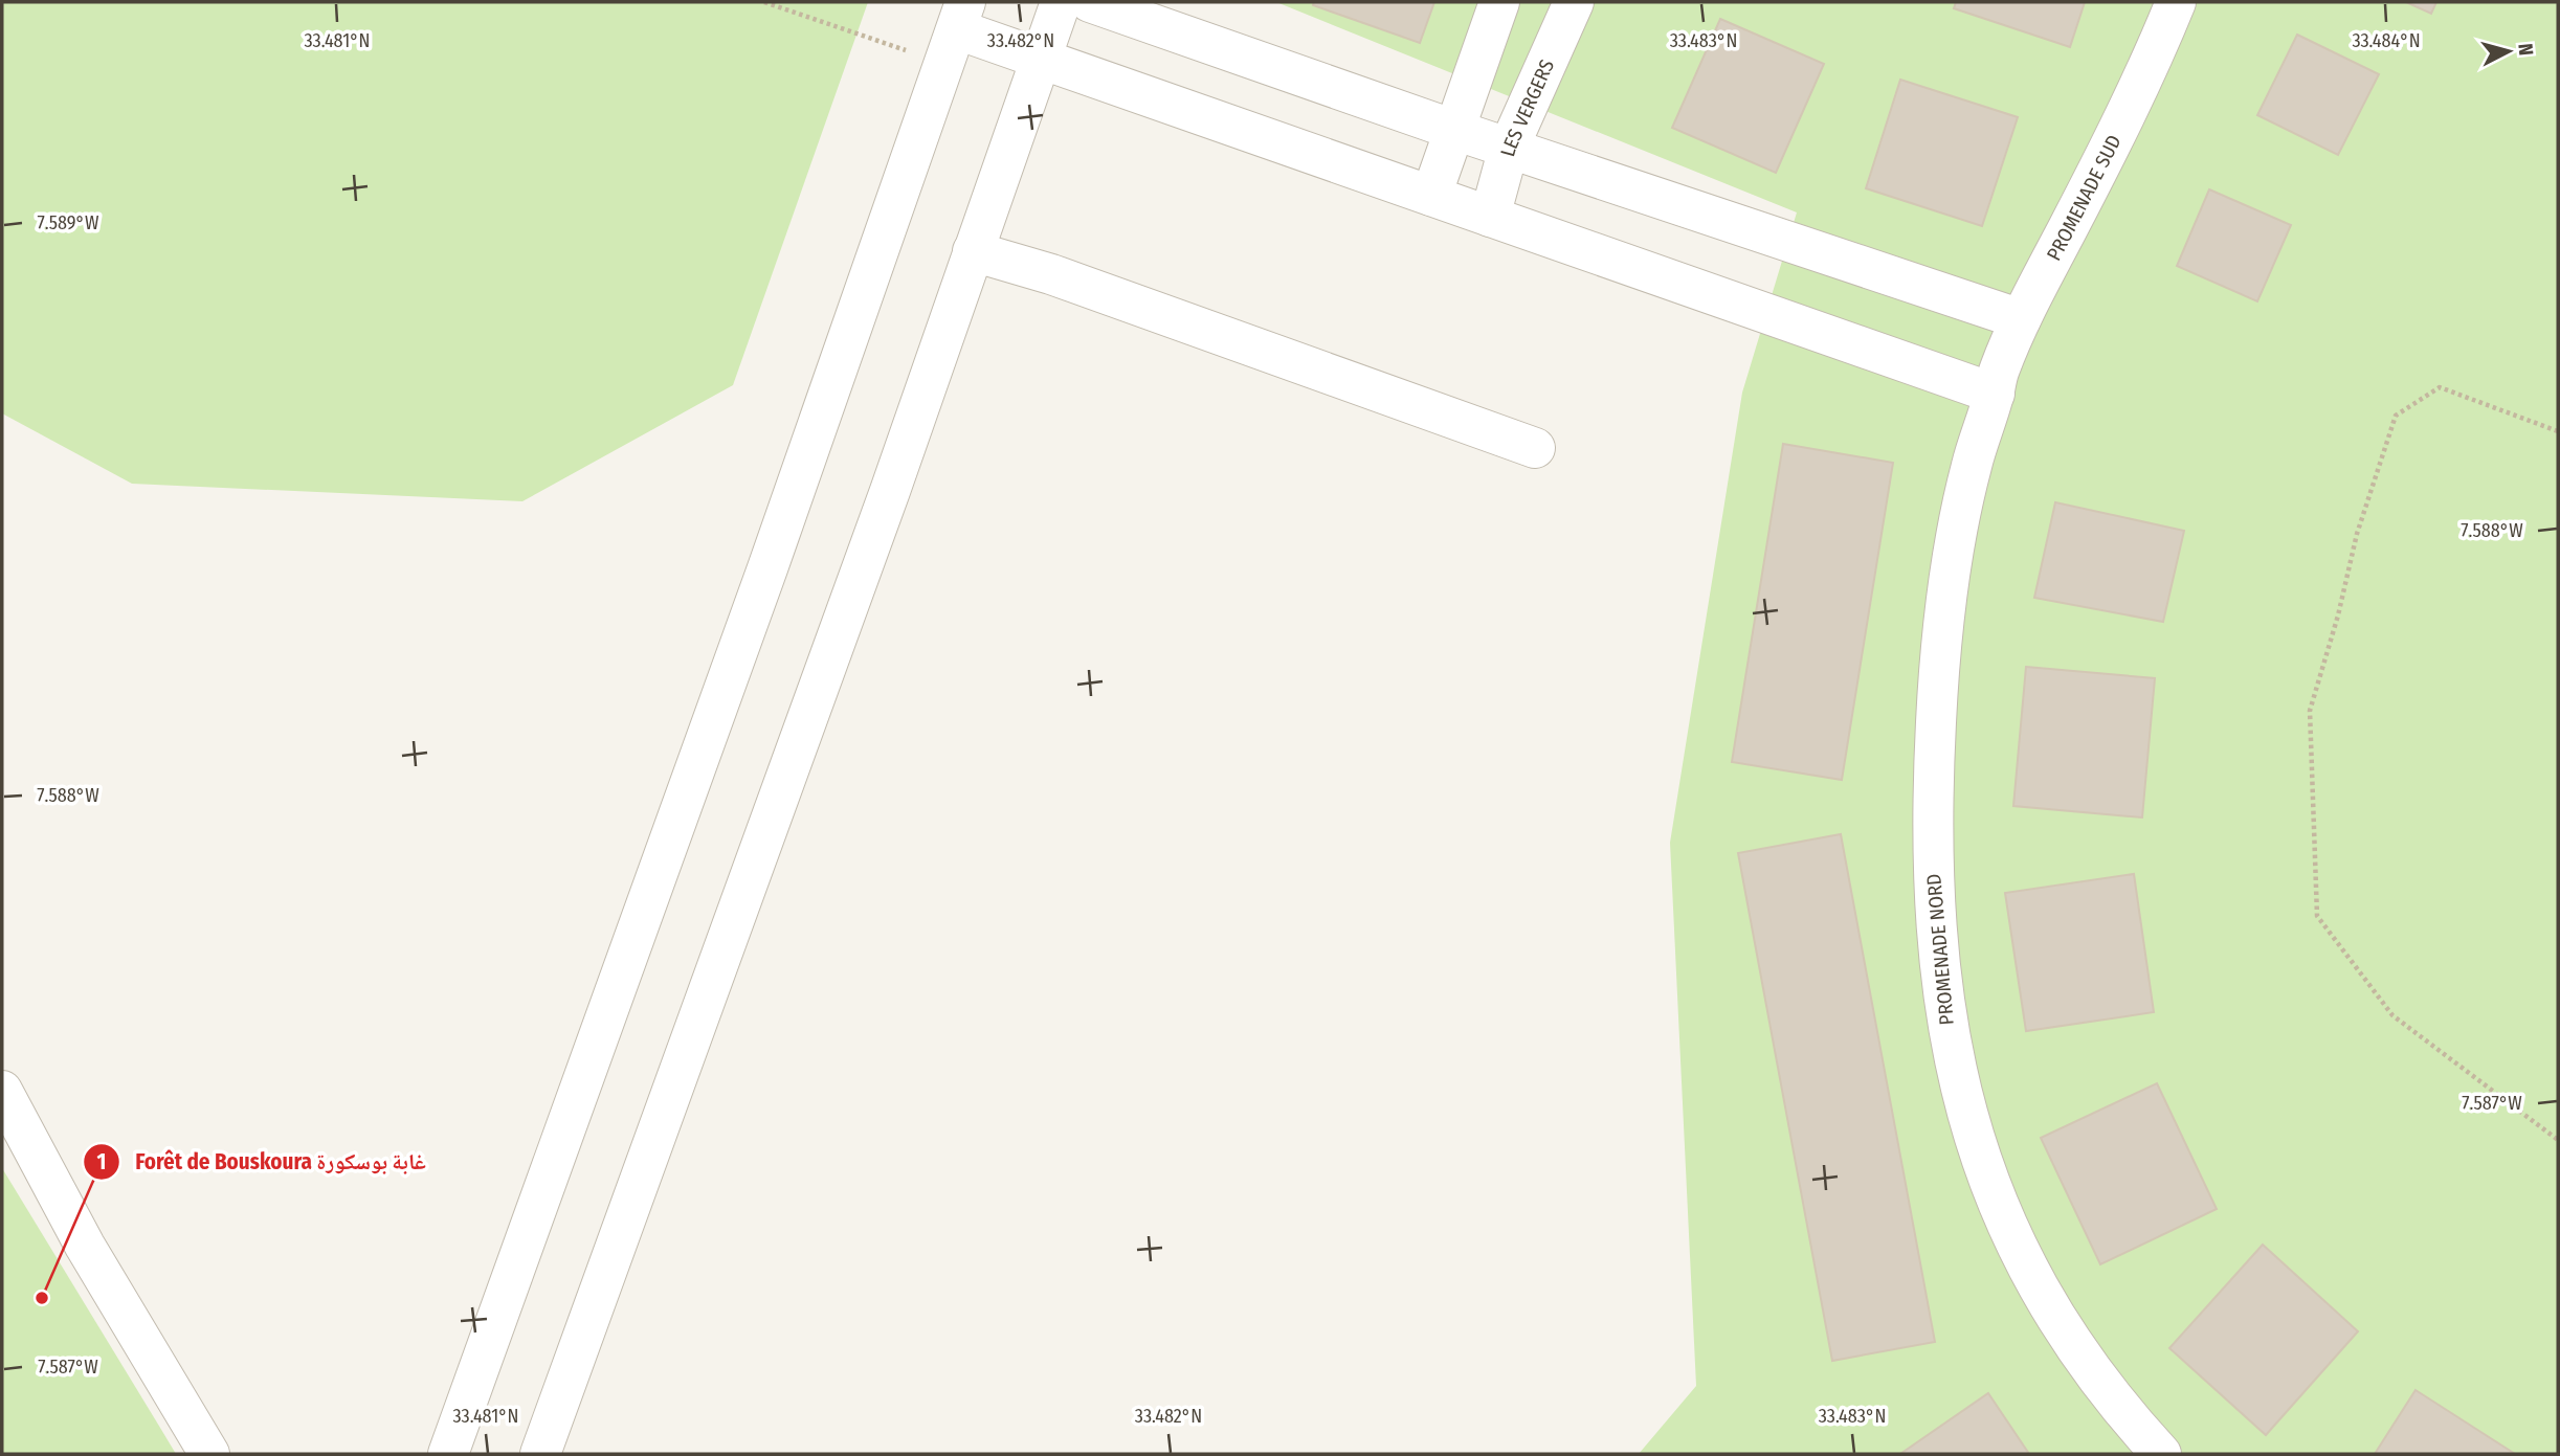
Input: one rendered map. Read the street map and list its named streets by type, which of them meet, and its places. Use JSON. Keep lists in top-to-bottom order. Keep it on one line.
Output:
{"streets":{"street":["LES VERGERS","PROMENADE SUD","PROMENADE NORD"]},"crossings":[["PROMENADE SUD","PROMENADE NORD"]],"places":["Forêt de Bouskoura غابة بوسكورة"],"north":"right","coordinates":["33.481°N","33.482°N","33.483°N","33.484°N","7.589°W","7.588°W","7.587°W"]}
